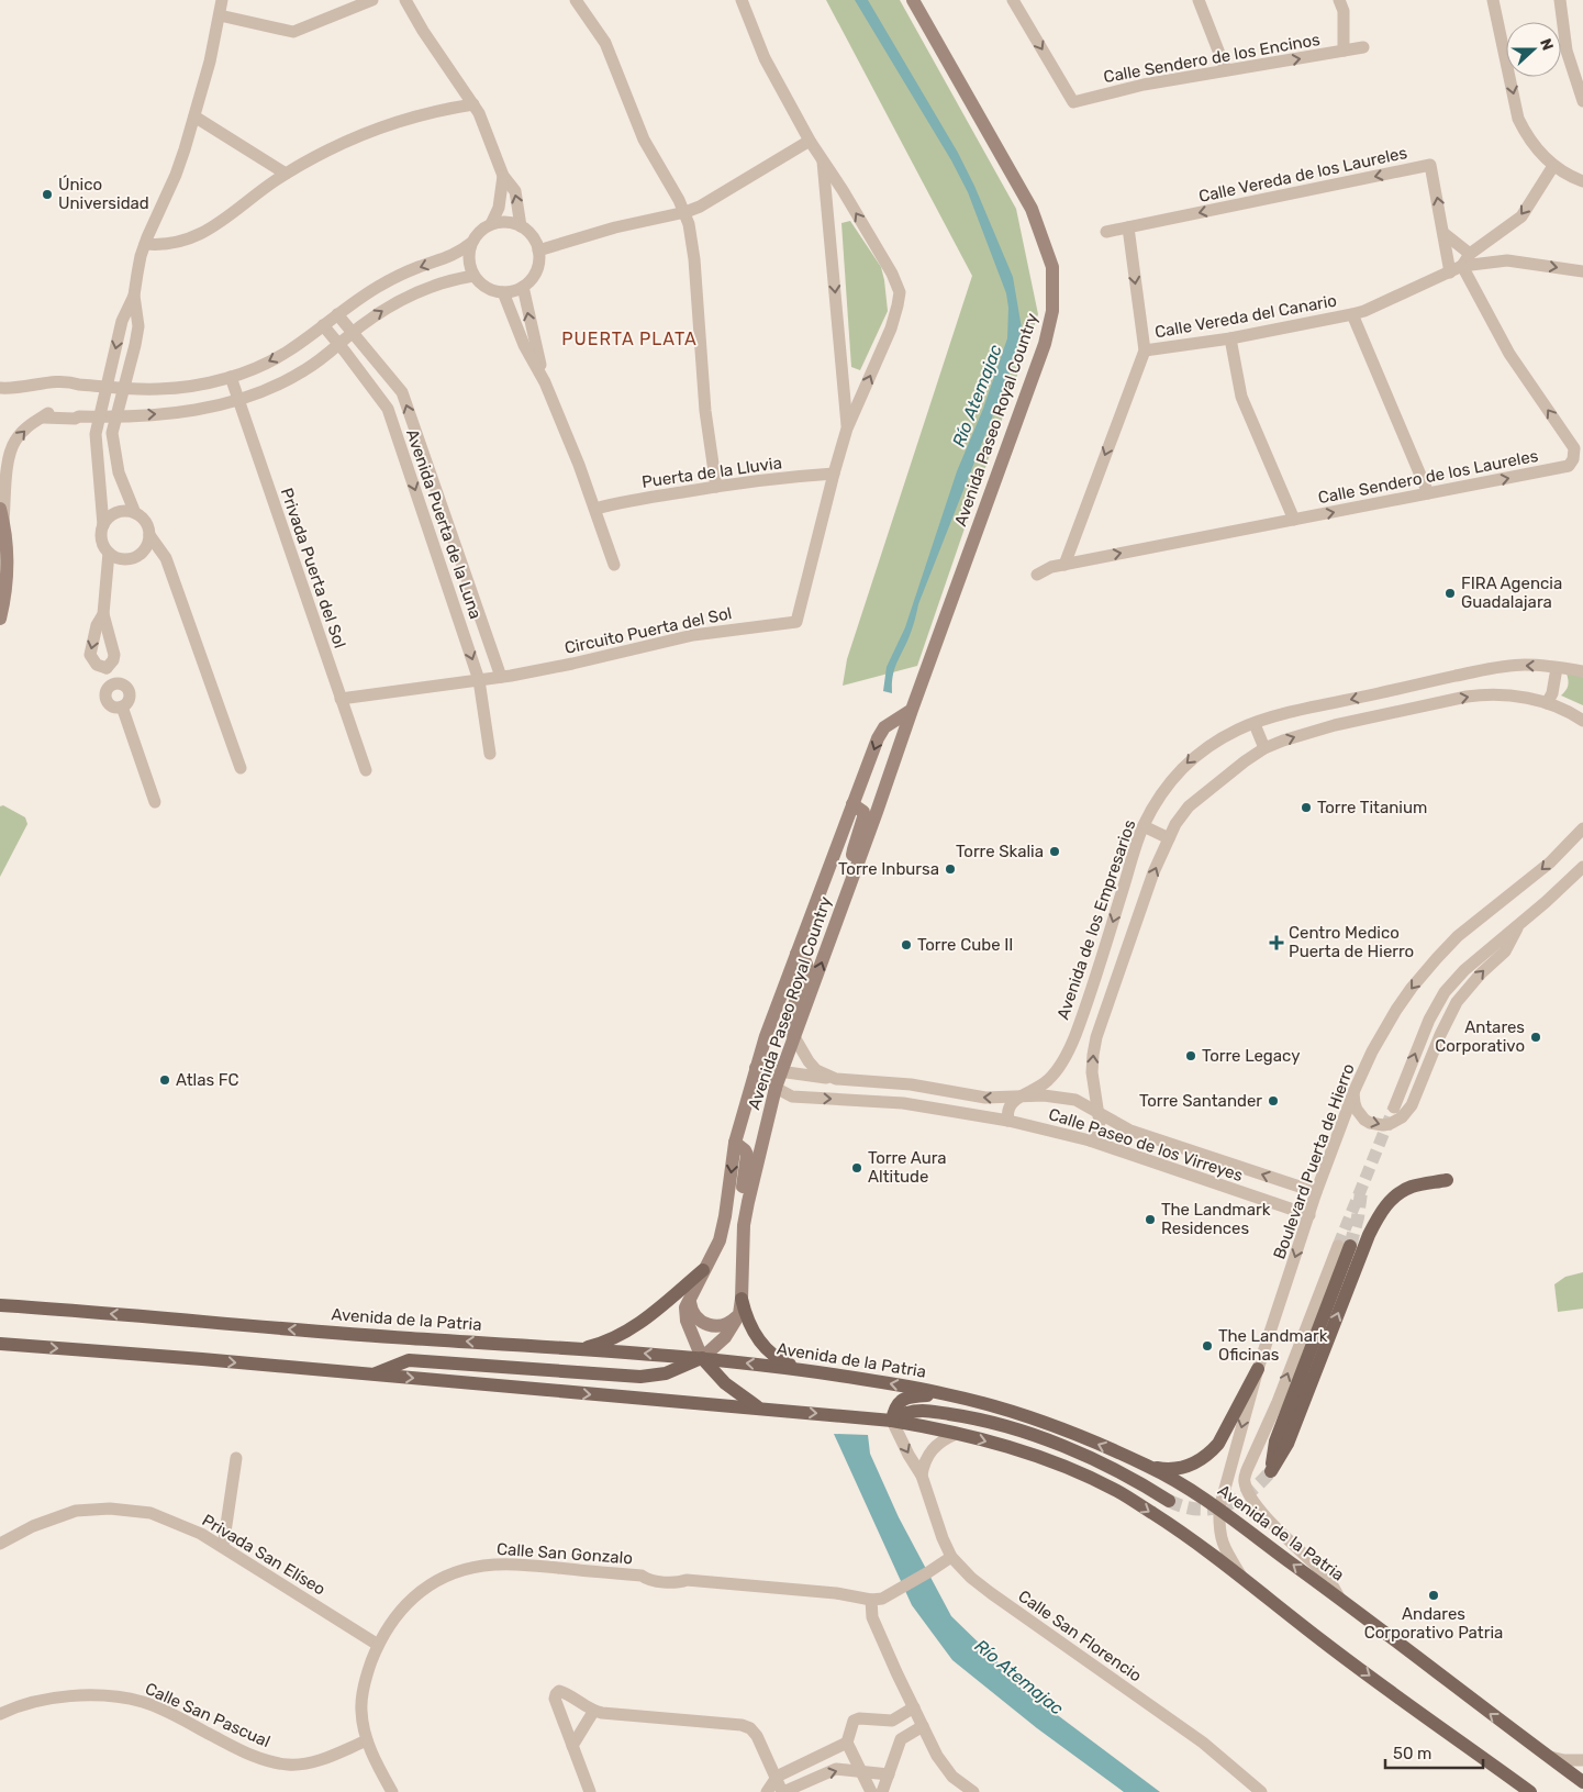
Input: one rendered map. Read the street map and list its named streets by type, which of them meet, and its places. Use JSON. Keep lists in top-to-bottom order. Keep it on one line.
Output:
{"streets":{"main road":["Avenida de la Patria"],"street":["Calle Sendero de los Encinos","Calle Vereda de los Laureles","Calle Vereda del Canario","Avenida Paseo Royal Country","Puerta de la Lluvia","Calle Sendero de los Laureles","Avenida Puerta de la Luna","Privada Puerta del Sol","Circuito Puerta del Sol","Avenida de los Empresarios","Calle Paseo de los Virreyes","Boulevard Puerta de Hierro","Calle San Gonzalo","Privada San Elíseo","Calle San Florencio","Calle San Pascual"]},"crossings":[["Calle Vereda de los Laureles","Calle Vereda del Canario"],["Calle Vereda del Canario","Calle Sendero de los Laureles"],["Avenida Paseo Royal Country","Calle Paseo de los Virreyes"],["Avenida Paseo Royal Country","Avenida de la Patria"],["Puerta de la Lluvia","Circuito Puerta del Sol"],["Avenida Puerta de la Luna","Circuito Puerta del Sol"],["Privada Puerta del Sol","Circuito Puerta del Sol"],["Avenida de los Empresarios","Calle Paseo de los Virreyes"],["Calle Paseo de los Virreyes","Boulevard Puerta de Hierro"],["Boulevard Puerta de Hierro","Avenida de la Patria"],["Calle San Gonzalo","Privada San Elíseo"],["Calle San Gonzalo","Calle San Pascual"]],"one_way":["Calle Sendero de los Encinos","Calle Vereda de los Laureles","Avenida de los Empresarios"],"districts":["PUERTA PLATA"],"water":["Río Atemajac"],"places":{"other":["Único Universidad","FIRA Agencia Guadalajara","Torre Titanium","Torre Skalia","Torre Inbursa","Torre Cube II","Antares Corporativo","Torre Legacy","Atlas FC","Torre Santander","Torre Aura Altitude","The Landmark Residences","The Landmark Oficinas","Andares Corporativo Patria"],"health":["Centro Medico Puerta de Hierro"]},"scale_bar":"50 m","north":"right"}
